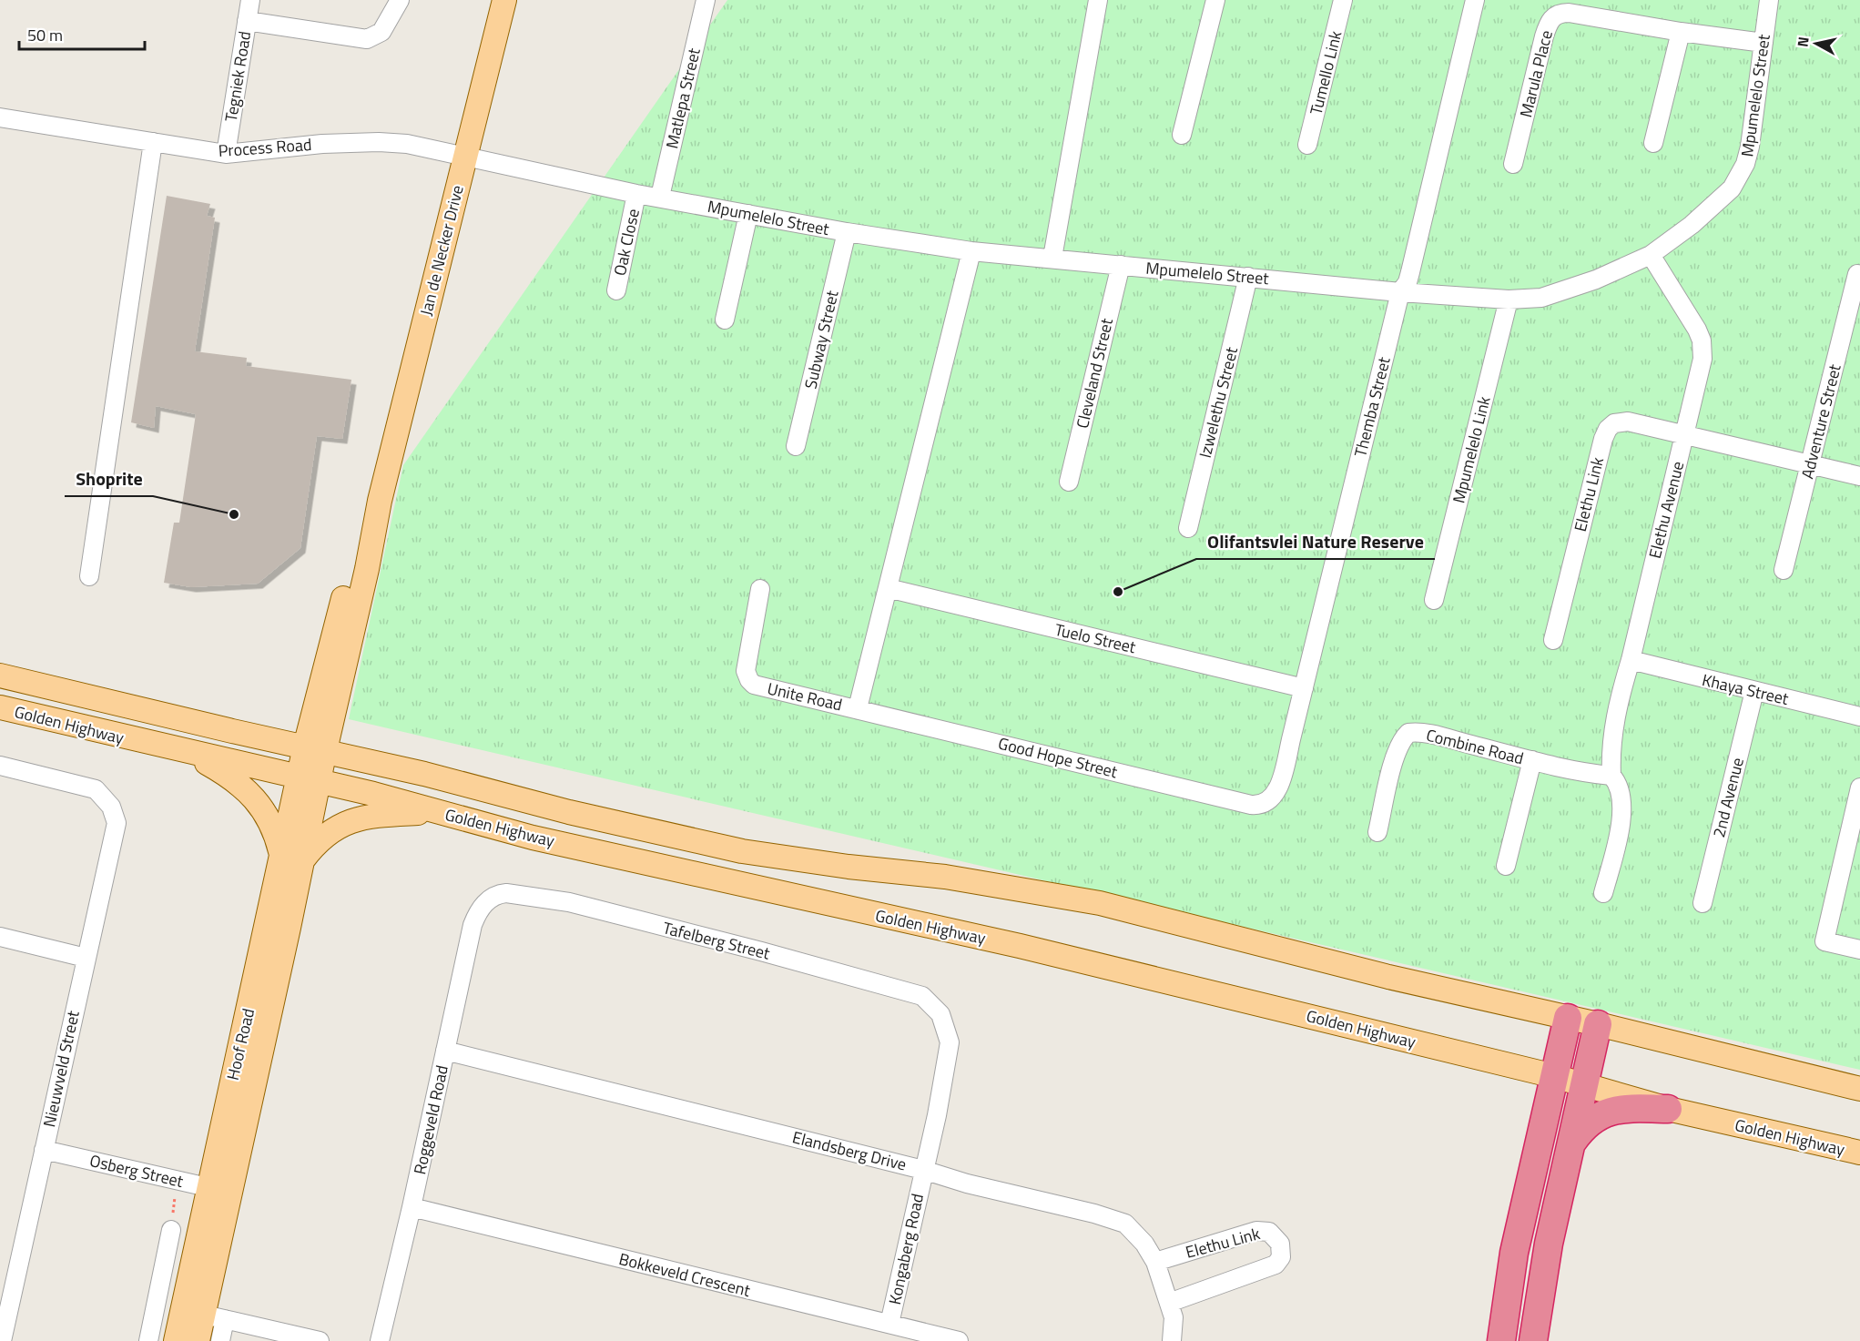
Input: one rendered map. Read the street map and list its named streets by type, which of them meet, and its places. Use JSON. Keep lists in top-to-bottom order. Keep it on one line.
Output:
{"streets":{"main road":["Jan de Necker Drive","Golden Highway","Hoof Road"],"street":["Tumello Link","Marula Place","Tegniek Road","Mpumelelo Street","Matlepa Street","Process Road","Oak Close","Subway Street","Cleveland Street","Izwelethu Street","Themba Street","Adventure Street","Mpumelelo Link","Elethu Link","Elethu Avenue","Tuelo Street","Khaya Street","Unite Road","Combine Road","Good Hope Street","2nd Avenue","Tafelberg Street","Nieuwveld Street","Roggeveld Road","Elandsberg Drive","Osberg Street","Kongaberg Road","Bokkeveld Crescent"]},"crossings":[["Marula Place","Mpumelelo Street"],["Tegniek Road","Process Road"],["Mpumelelo Street","Matlepa Street"],["Mpumelelo Street","Process Road"],["Mpumelelo Street","Oak Close"],["Mpumelelo Street","Jan de Necker Drive"],["Mpumelelo Street","Subway Street"],["Mpumelelo Street","Cleveland Street"],["Mpumelelo Street","Izwelethu Street"],["Mpumelelo Street","Themba Street"],["Mpumelelo Street","Mpumelelo Link"],["Mpumelelo Street","Elethu Avenue"],["Process Road","Jan de Necker Drive"],["Jan de Necker Drive","Golden Highway"],["Jan de Necker Drive","Hoof Road"],["Themba Street","Tuelo Street"],["Themba Street","Good Hope Street"],["Adventure Street","Elethu Link"],["Elethu Link","Elethu Avenue"],["Elethu Link","Elandsberg Drive"],["Elethu Avenue","Khaya Street"],["Elethu Avenue","Combine Road"],["Khaya Street","2nd Avenue"],["Unite Road","Good Hope Street"],["Golden Highway","Hoof Road"],["Tafelberg Street","Roggeveld Road"],["Tafelberg Street","Kongaberg Road"],["Hoof Road","Osberg Street"],["Nieuwveld Street","Osberg Street"],["Roggeveld Road","Elandsberg Drive"],["Roggeveld Road","Bokkeveld Crescent"],["Elandsberg Drive","Kongaberg Road"],["Kongaberg Road","Bokkeveld Crescent"]],"places":["Shoprite","Olifantsvlei Nature Reserve"],"scale_bar":"50 m","north":"left"}
